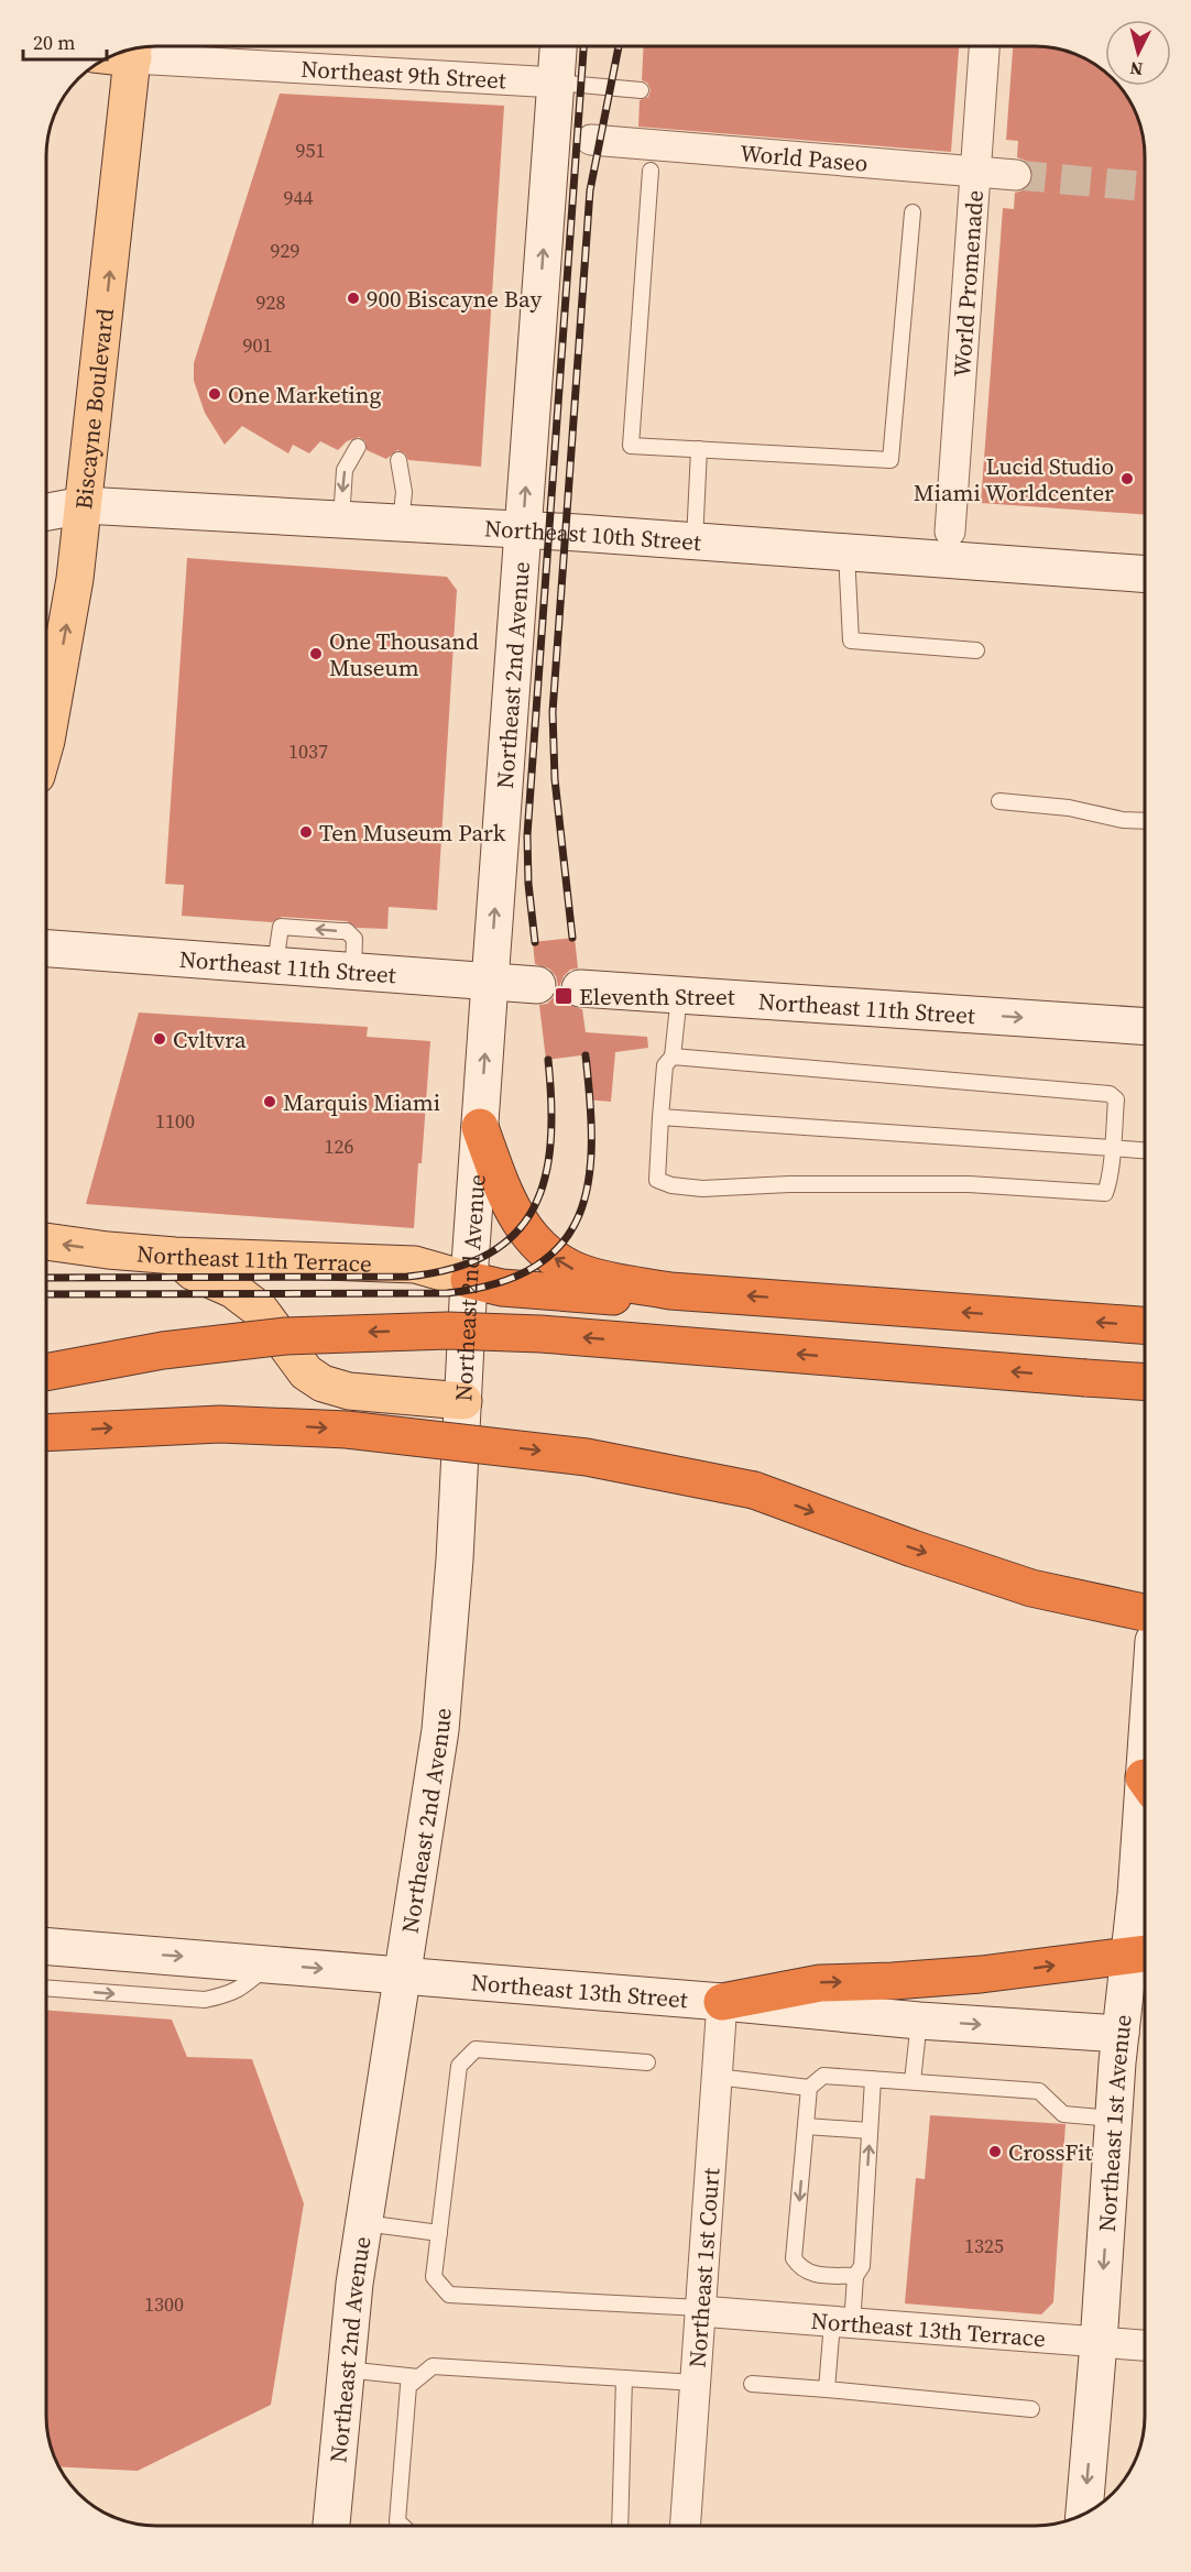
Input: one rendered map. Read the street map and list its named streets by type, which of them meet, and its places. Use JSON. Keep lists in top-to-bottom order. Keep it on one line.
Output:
{"streets":{"main road":["Biscayne Boulevard","Northeast 10th Street","Northeast 2nd Avenue","Northeast 11th Street","Northeast 11th Terrace","Northeast 13th Street","Northeast 1st Avenue"],"street":["Northeast 9th Street","World Paseo","World Promenade","Northeast 1st Court","Northeast 13th Terrace"]},"crossings":[["Northeast 9th Street","Northeast 2nd Avenue"],["World Paseo","World Promenade"],["Biscayne Boulevard","Northeast 10th Street"],["Northeast 10th Street","Northeast 2nd Avenue"],["Northeast 2nd Avenue","Northeast 11th Street"],["Northeast 2nd Avenue","Northeast 11th Terrace"],["Northeast 2nd Avenue","Northeast 13th Street"],["Northeast 13th Street","Northeast 1st Avenue"],["Northeast 13th Street","Northeast 1st Court"],["Northeast 1st Avenue","Northeast 13th Terrace"],["Northeast 1st Court","Northeast 13th Terrace"]],"one_way":["Biscayne Boulevard","Northeast 2nd Avenue","Northeast 11th Street","Northeast 13th Street","Northeast 1st Avenue"],"places":{"other":["900 Biscayne Bay","One Marketing","Lucid Studio Miami Worldcenter","One Thousand Museum","Ten Museum Park","Cvltvra","Marquis Miami","CrossFit"],"transit":["Eleventh Street"]},"house_numbers":["951","944","929","928","901","1037","1100","126","1325","1300"],"scale_bar":"20 m","north":"bottom"}
